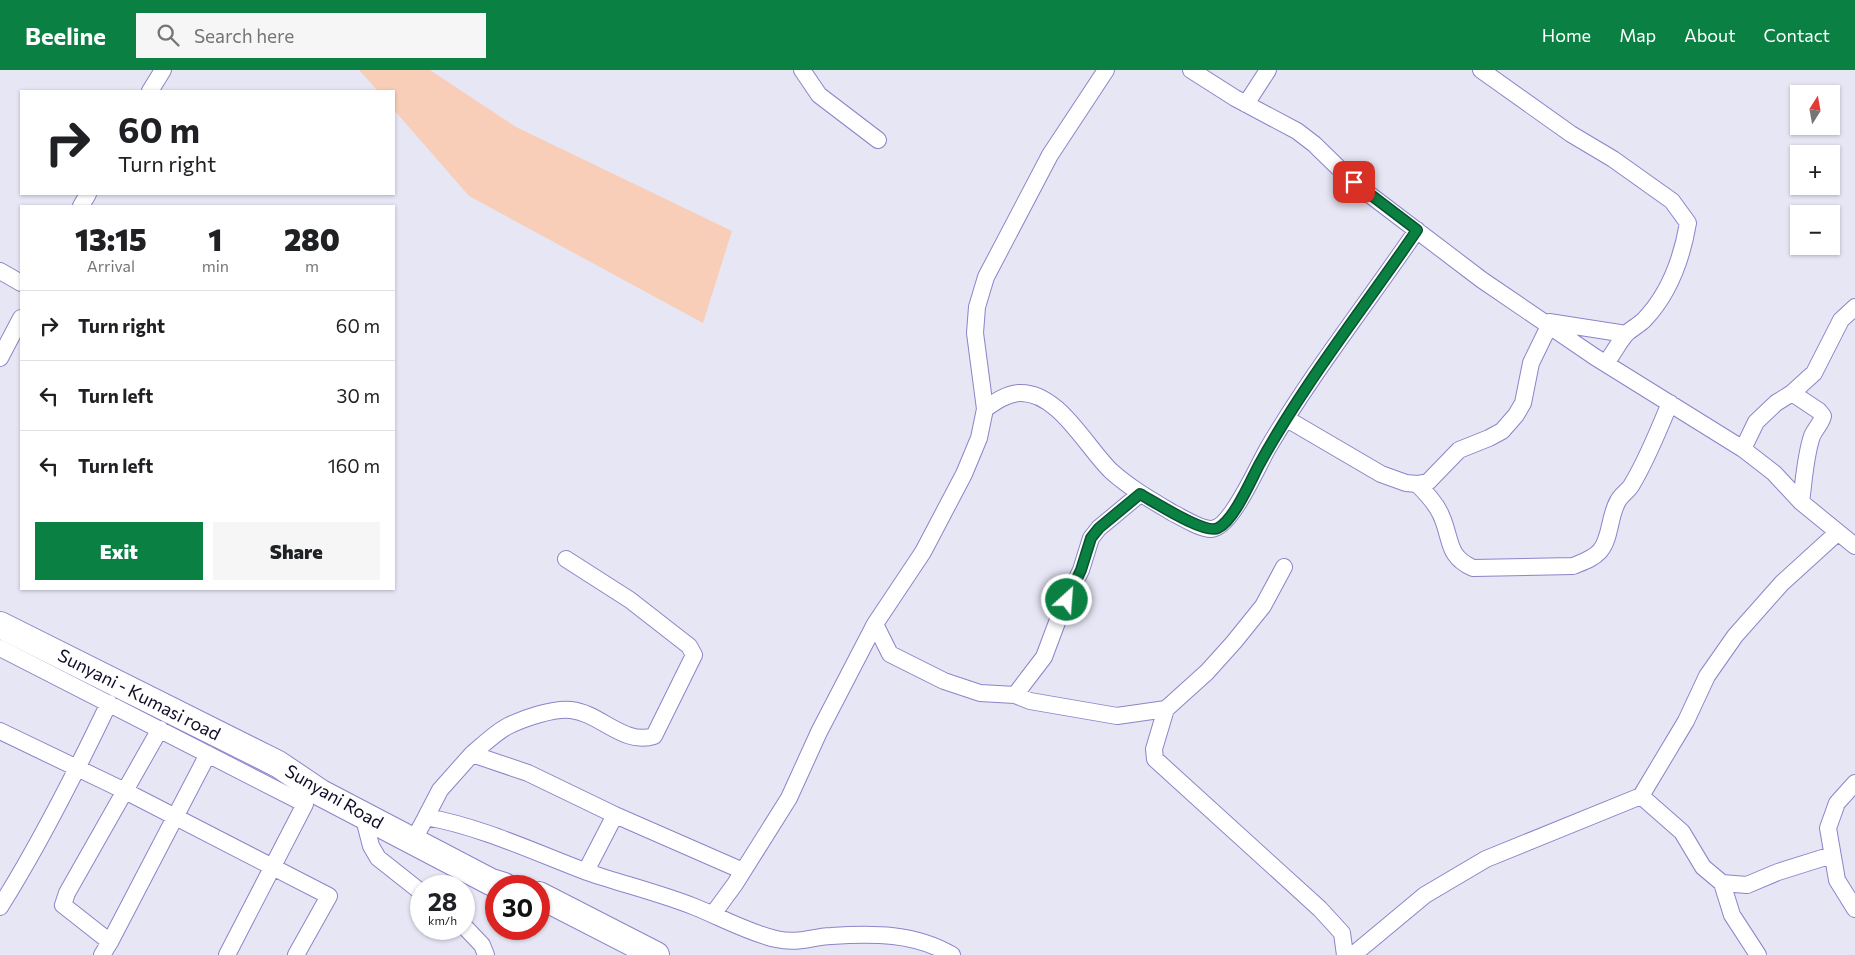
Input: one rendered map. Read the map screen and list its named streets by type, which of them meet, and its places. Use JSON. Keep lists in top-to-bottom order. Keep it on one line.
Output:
{"streets":{"main road":["Sunyani - Kumasi road","Sunyani Road"]},"crossings":[["Sunyani - Kumasi road","Sunyani Road"]],"north":"top","page":{"header":"Beeline","search":"Search here","nav":["Home","Map","About","Contact"],"map_buttons":["+","−"],"turn":["60 m","Turn right"],"eta":["13:15","Arrival","1","min","280","m"],"list":[{"name":"Turn right","value":"60 m"},{"name":"Turn left","value":"30 m"},{"name":"Turn left","value":"160 m"}],"buttons":["Exit","Share"],"speed":"28 km/h","limit":"30"}}
